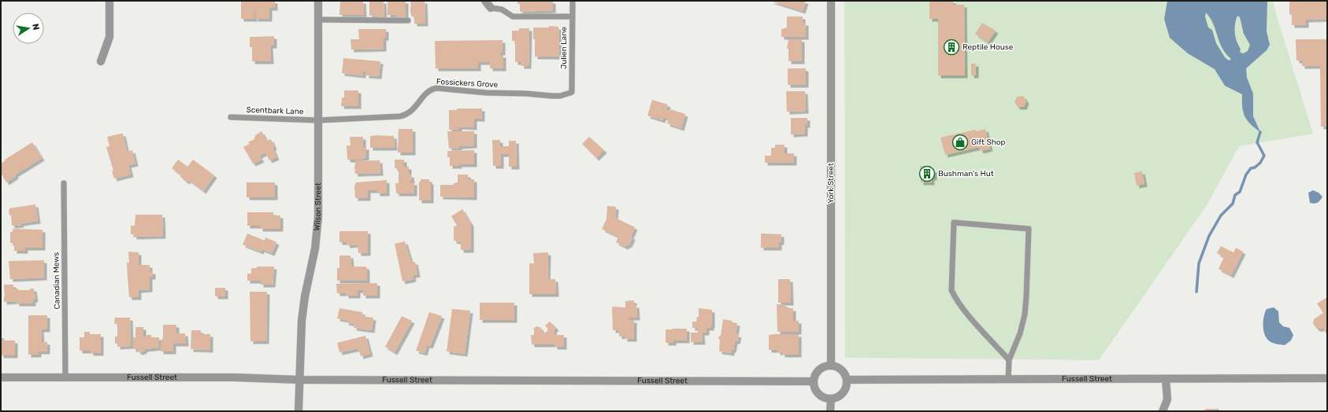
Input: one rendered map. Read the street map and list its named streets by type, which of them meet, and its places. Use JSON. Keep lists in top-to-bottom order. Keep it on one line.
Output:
{"streets":{"street":["York Street","Wilson Street","Fussell Street"],"lane":["Julien Lane","Fossickers Grove","Scentbark Lane","Canadian Mews"]},"crossings":[["Julien Lane","Fossickers Grove"],["Fossickers Grove","Scentbark Lane"],["Fossickers Grove","Wilson Street"],["Scentbark Lane","Wilson Street"],["York Street","Fussell Street"],["Wilson Street","Fussell Street"],["Canadian Mews","Fussell Street"]],"places":{"building":["Reptile House","Bushman's Hut"],"shop":["Gift Shop"]},"north":"right"}
